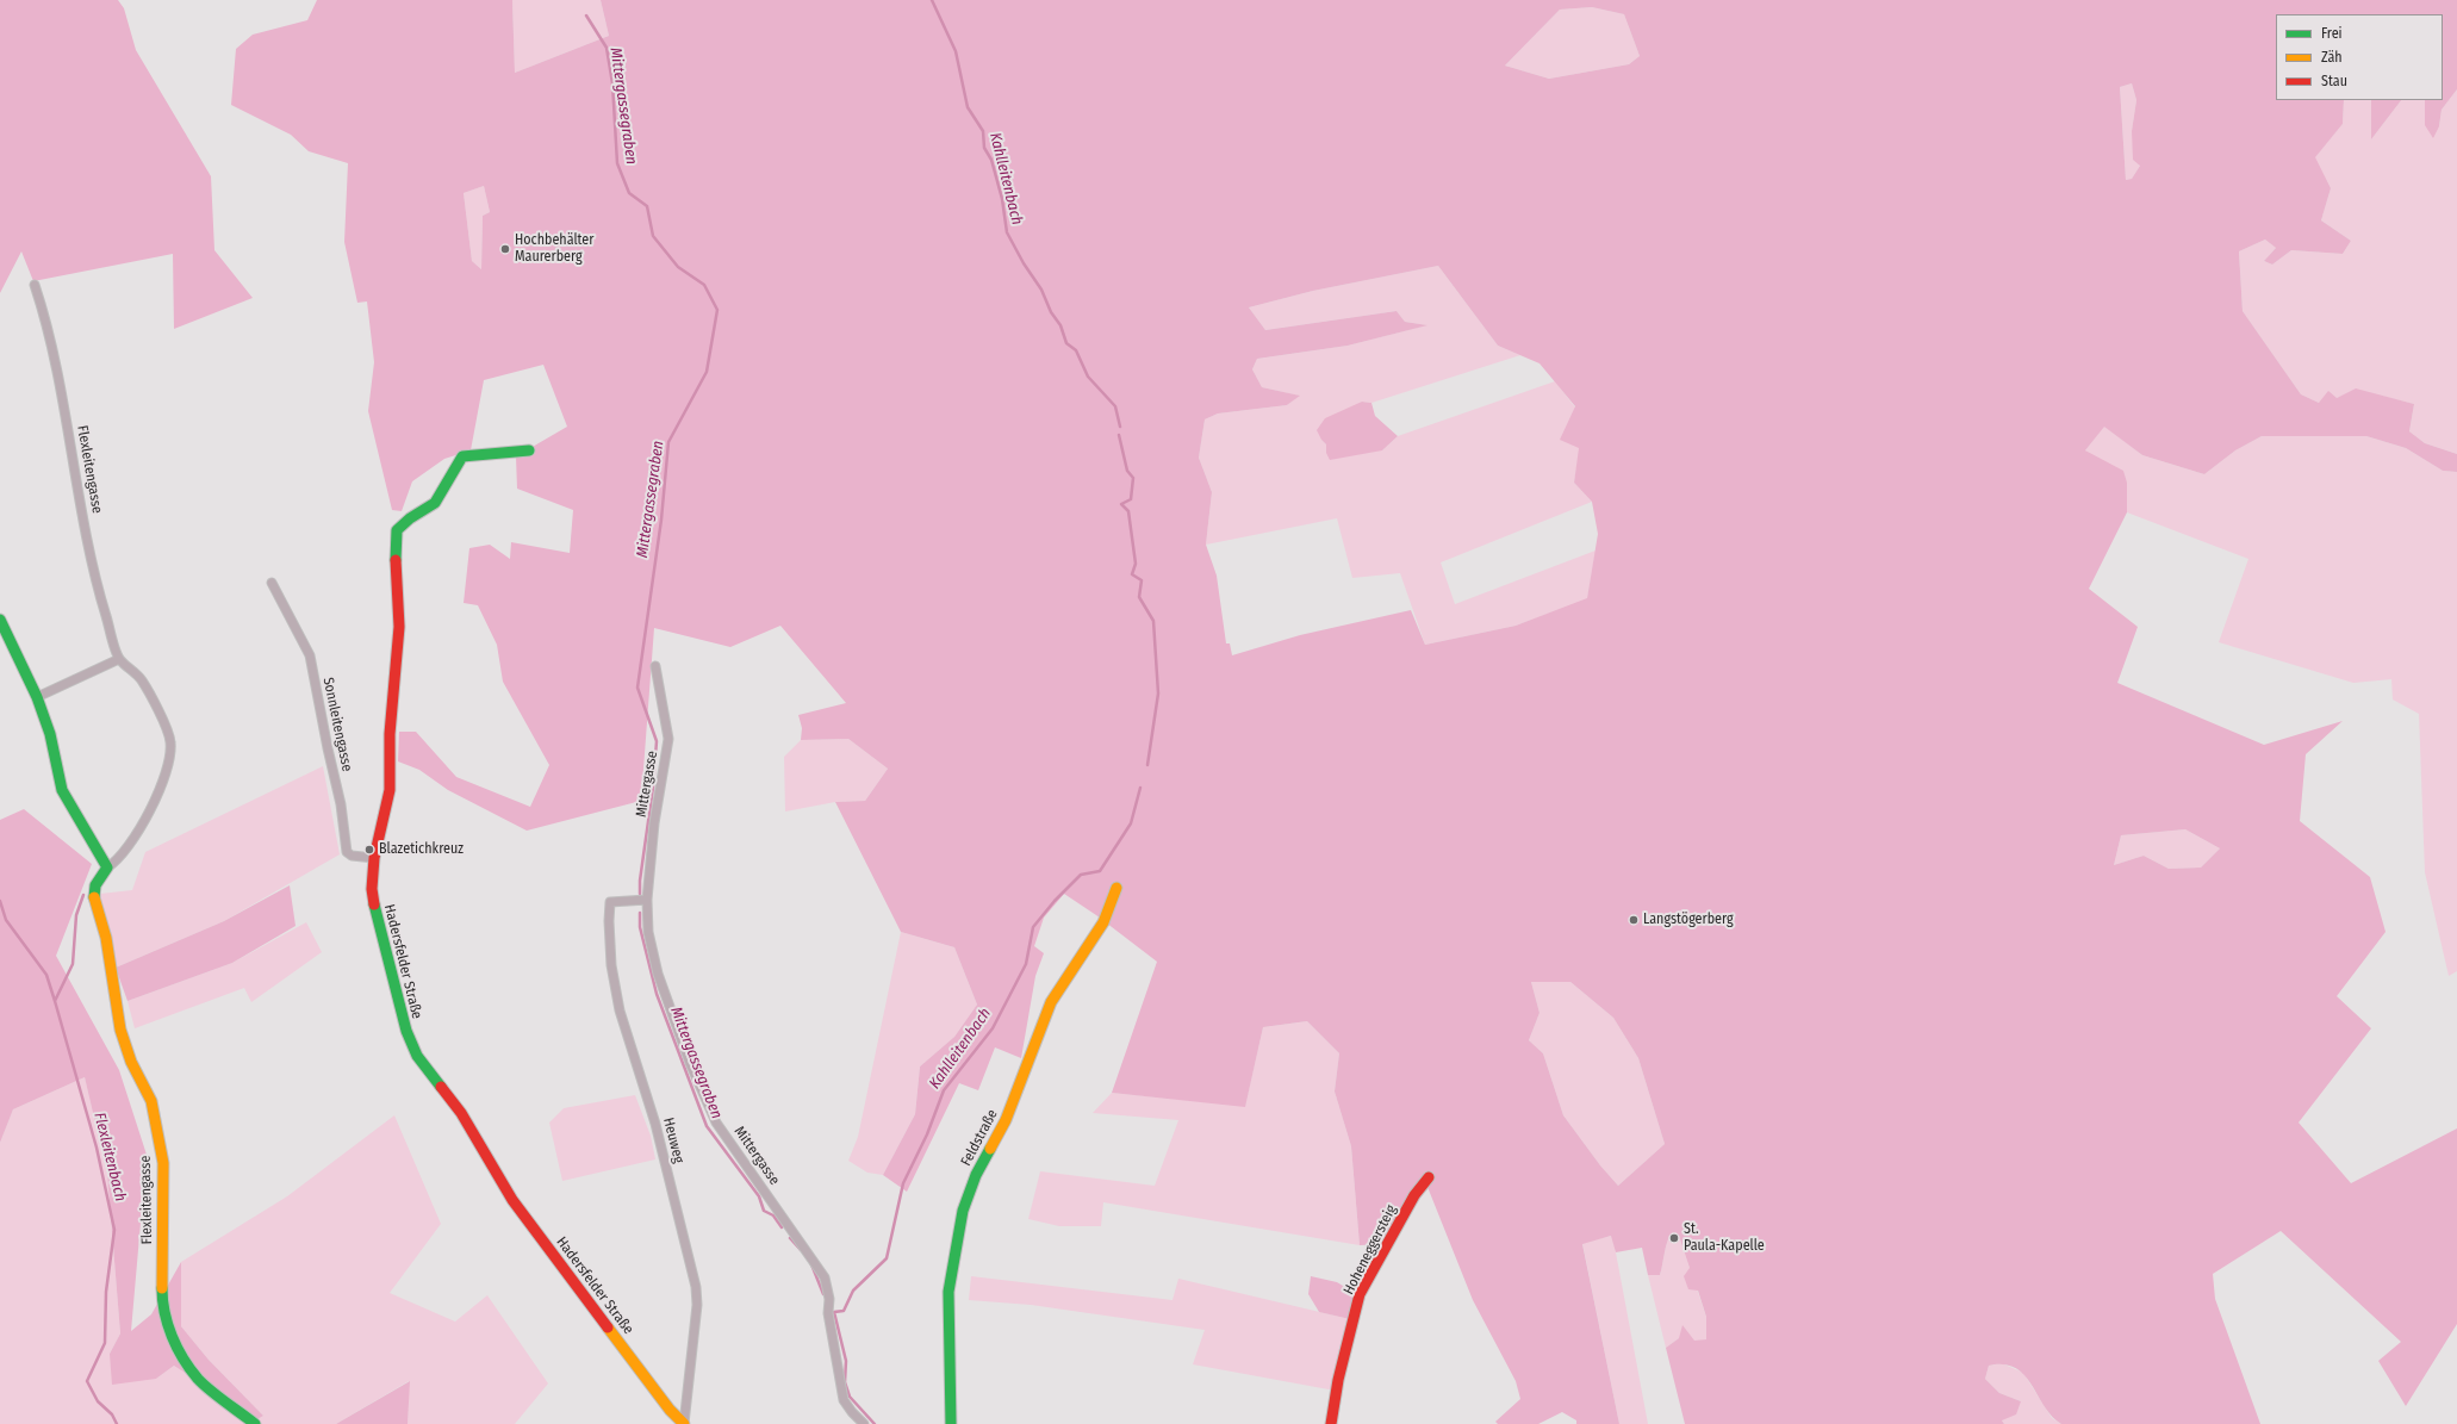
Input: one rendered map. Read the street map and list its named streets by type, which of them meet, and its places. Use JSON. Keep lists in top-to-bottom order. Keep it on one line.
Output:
{"streets":{"street":["Flexleitengasse","Sonnleitengasse","Mittergasse","Hadersfelder Straße","Feldstraße","Heuweg","Hoheneggersteig"]},"crossings":[["Sonnleitengasse","Hadersfelder Straße"],["Mittergasse","Heuweg"],["Hadersfelder Straße","Heuweg"]],"water":["Mittergassegraben","Kahlleitenbach","Flexleitenbach"],"places":["Hochbehälter Maurerberg","Blazetichkreuz","Langstögerberg","St. Paula-Kapelle"],"legend":["Frei","Zäh","Stau"]}
